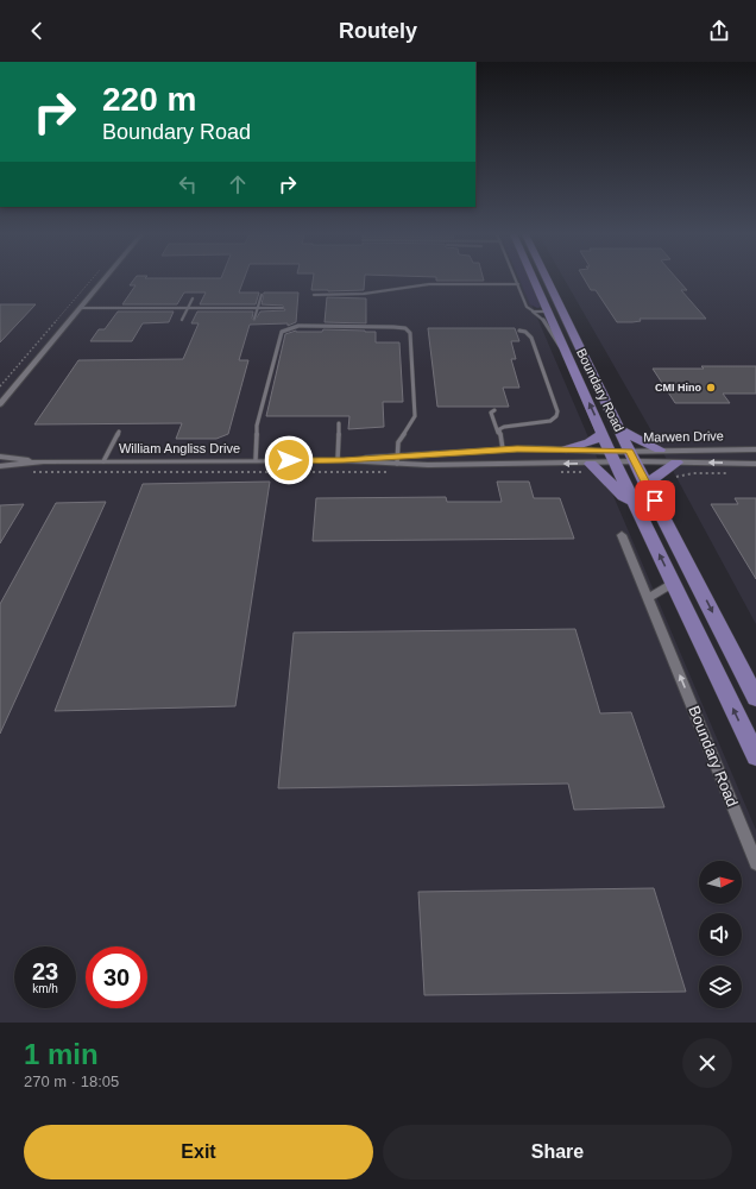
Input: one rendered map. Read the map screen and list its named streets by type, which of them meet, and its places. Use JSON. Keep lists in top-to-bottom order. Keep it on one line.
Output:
{"streets":{"main road":["Boundary Road"],"street":["Marwen Drive","William Angliss Drive"]},"crossings":[["Boundary Road","Marwen Drive"],["Boundary Road","William Angliss Drive"],["Marwen Drive","William Angliss Drive"]],"places":["CMI Hino"],"north":"right","page":{"header":"Routely","turn":["220 m","Boundary Road"],"speed":"23 km/h","limit":"30","heading":["1 min","270 m · 18:05"],"buttons":["Exit","Share"]}}
